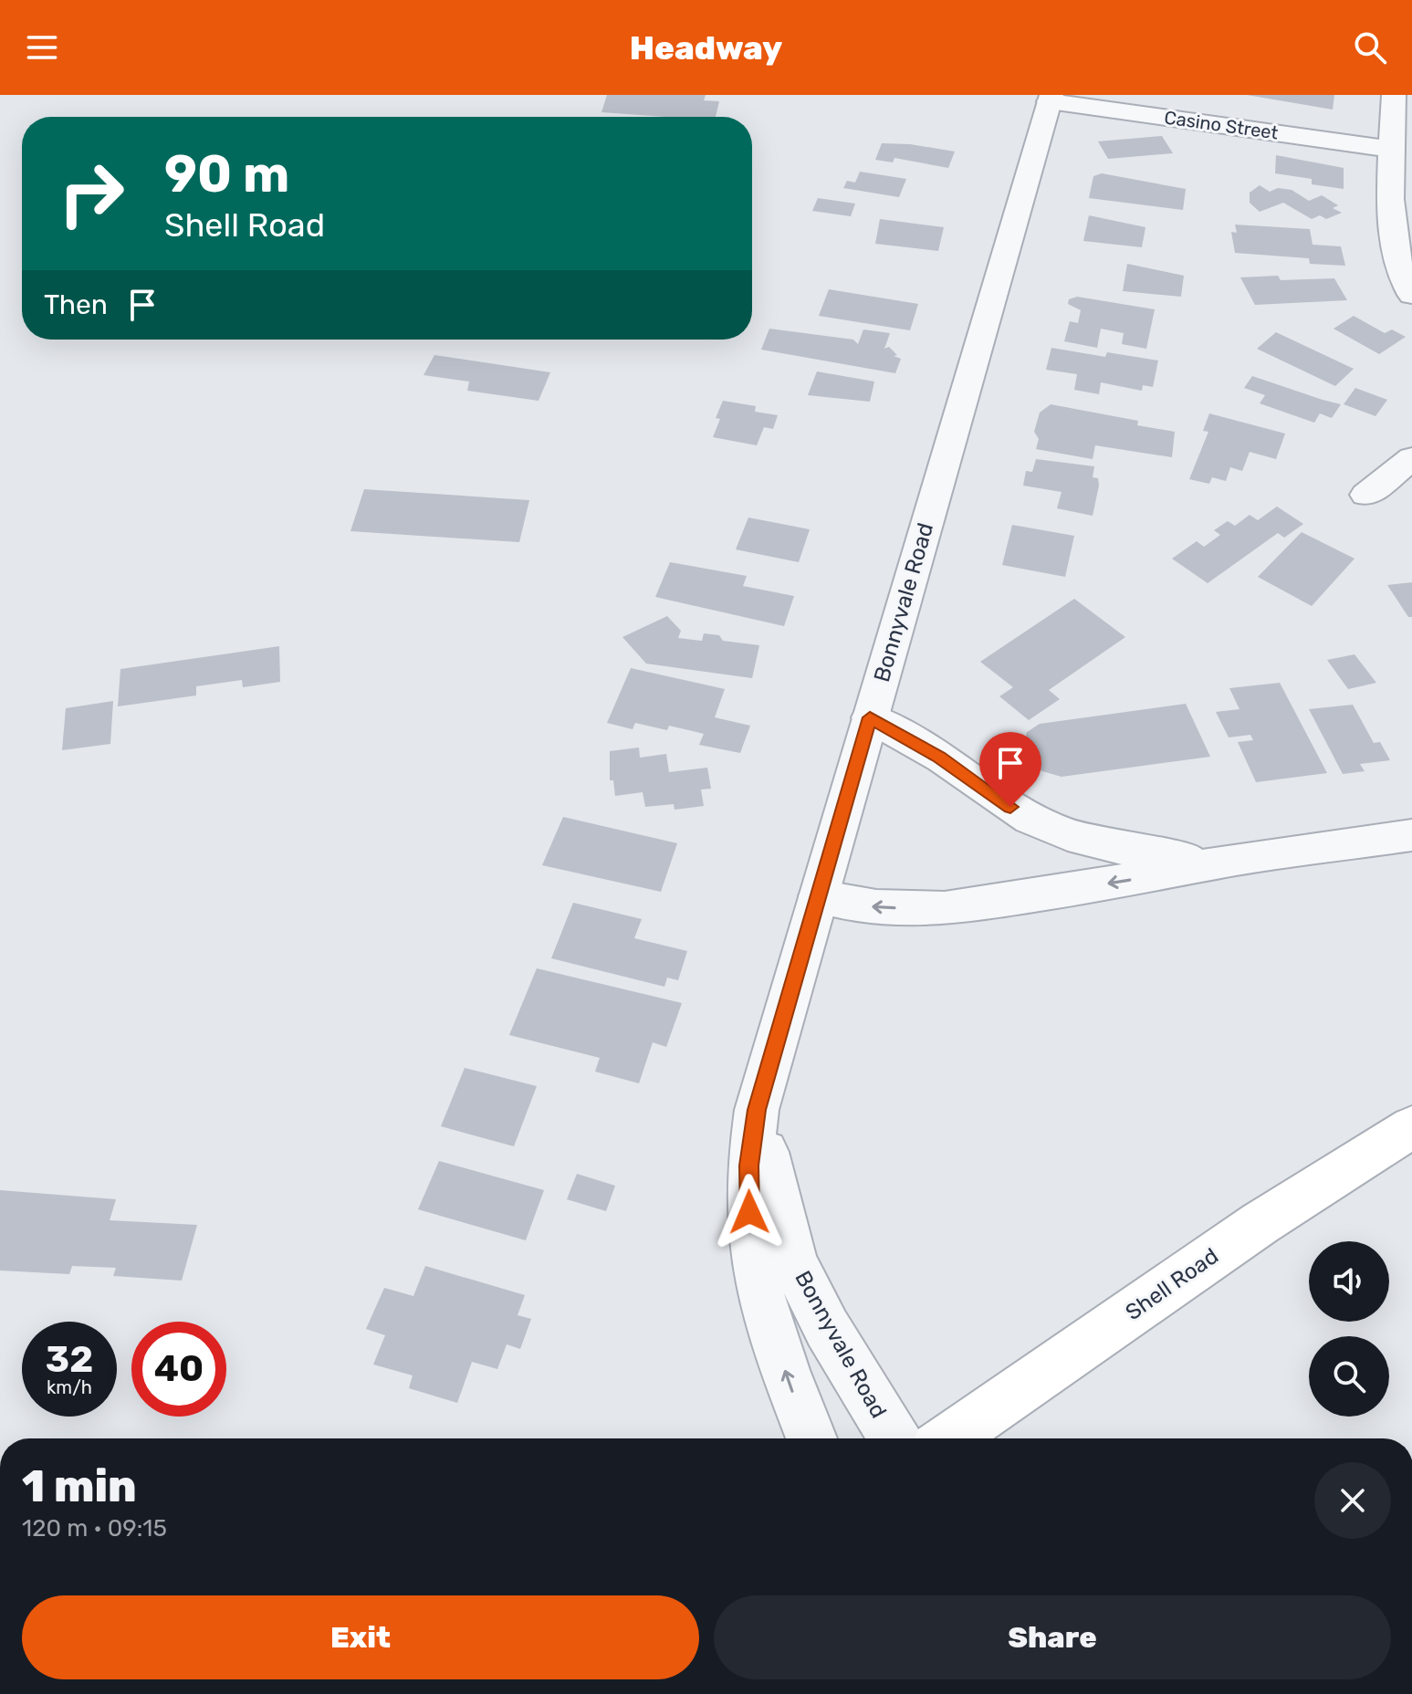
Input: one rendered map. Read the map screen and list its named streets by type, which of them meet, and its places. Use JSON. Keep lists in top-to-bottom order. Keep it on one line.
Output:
{"streets":{"main road":["Shell Road"],"street":["Casino Street","Bonnyvale Road"]},"crossings":[["Casino Street","Bonnyvale Road"]],"page":{"header":"Headway","turn":["90 m","Shell Road"],"then":"Then","speed":"32 km/h","limit":"40","heading":["1 min","120 m · 09:15"],"buttons":["Exit","Share"]}}
